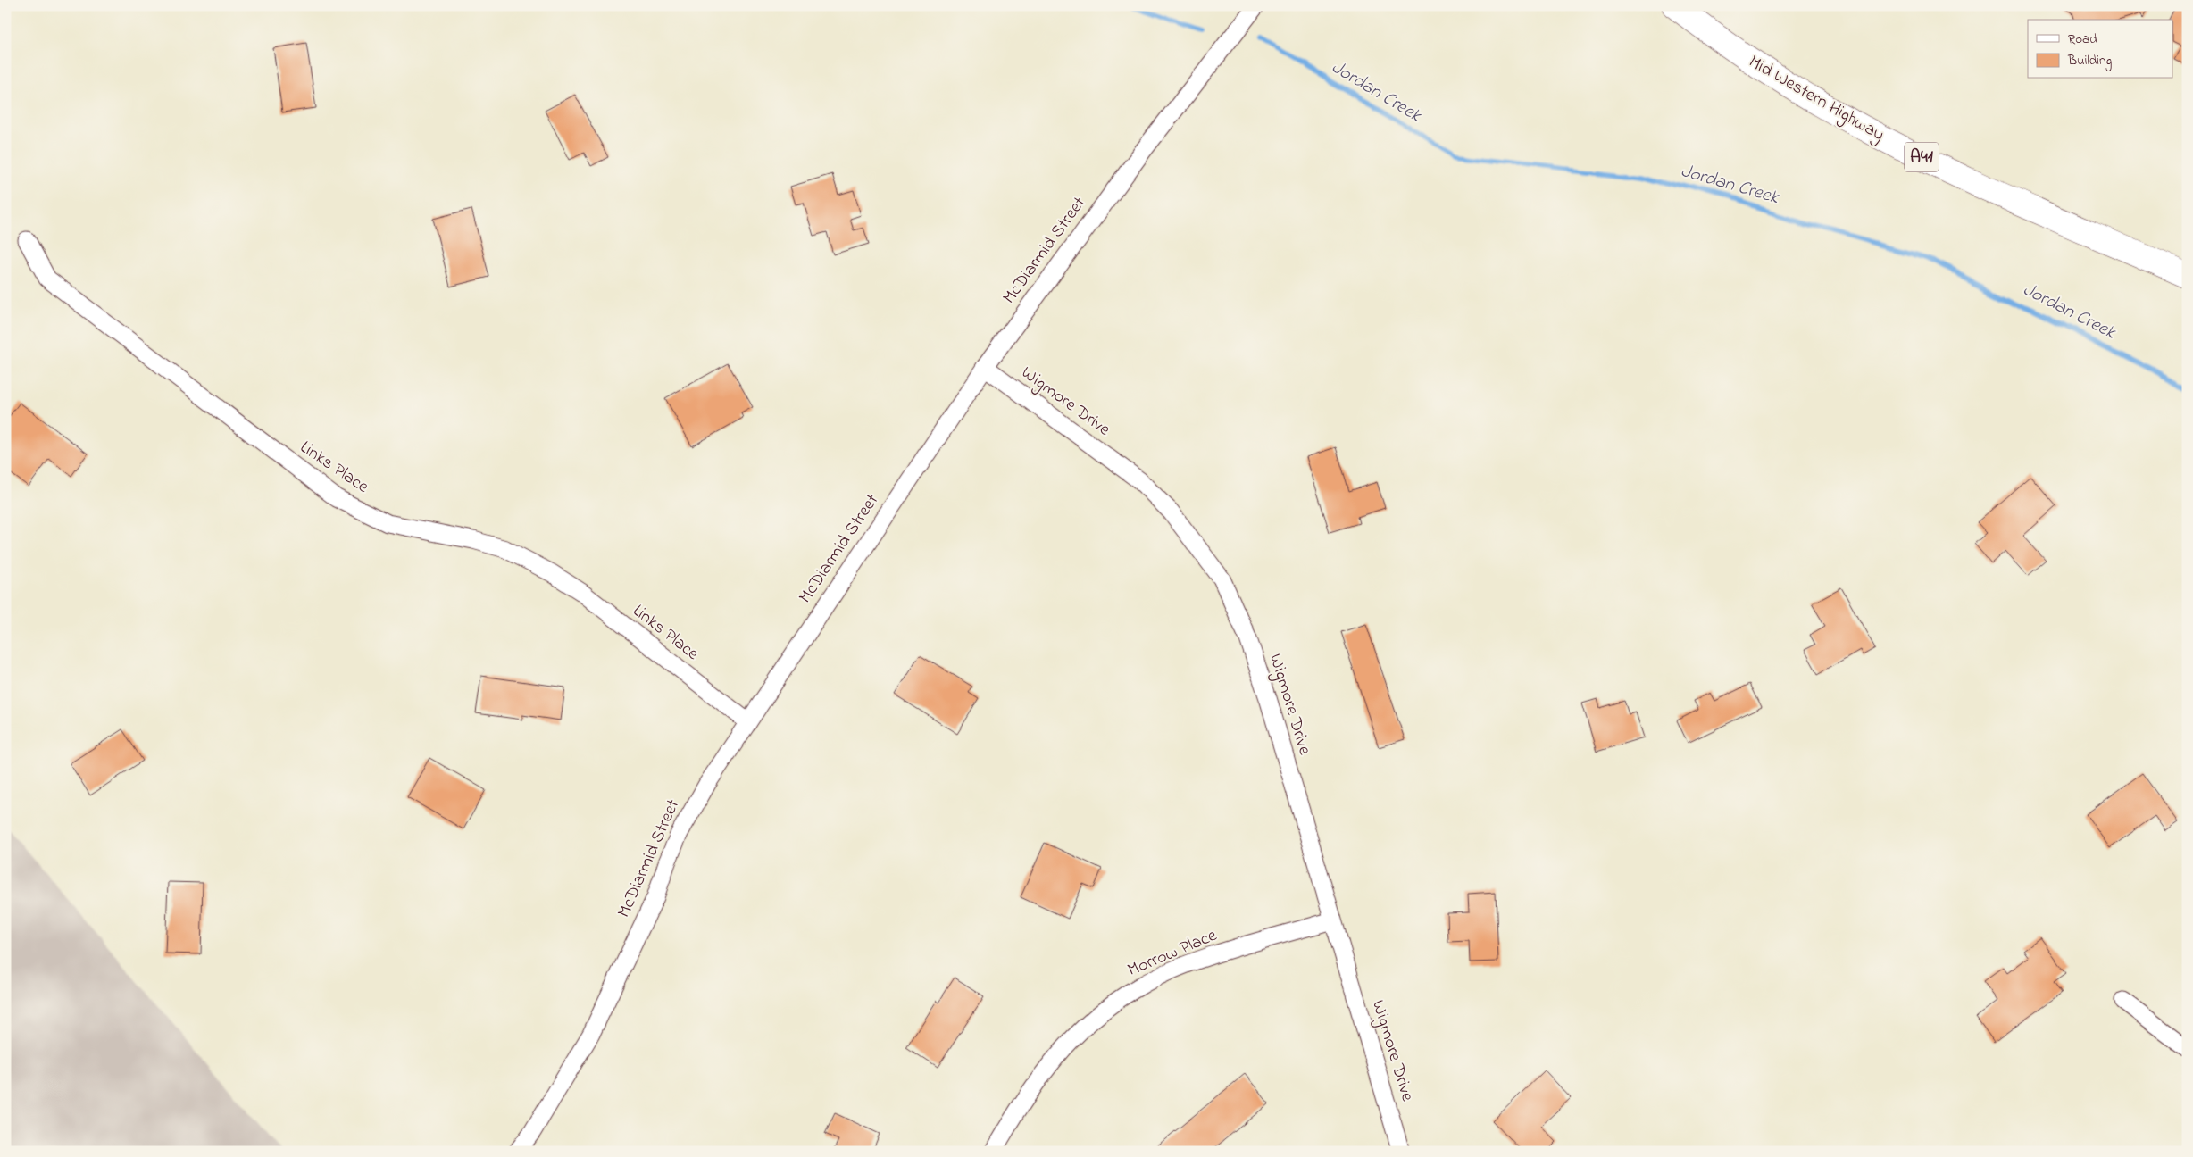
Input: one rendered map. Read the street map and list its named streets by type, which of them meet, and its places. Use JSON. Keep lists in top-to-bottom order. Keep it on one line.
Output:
{"streets":{"highway":["Mid Western Highway","A41"],"street":["McDiarmid Street","Wigmore Drive","Links Place","Morrow Place"]},"crossings":[["McDiarmid Street","Wigmore Drive"],["McDiarmid Street","Links Place"],["Wigmore Drive","Morrow Place"]],"water":["Jordan Creek"],"legend":["Road","Building"]}
